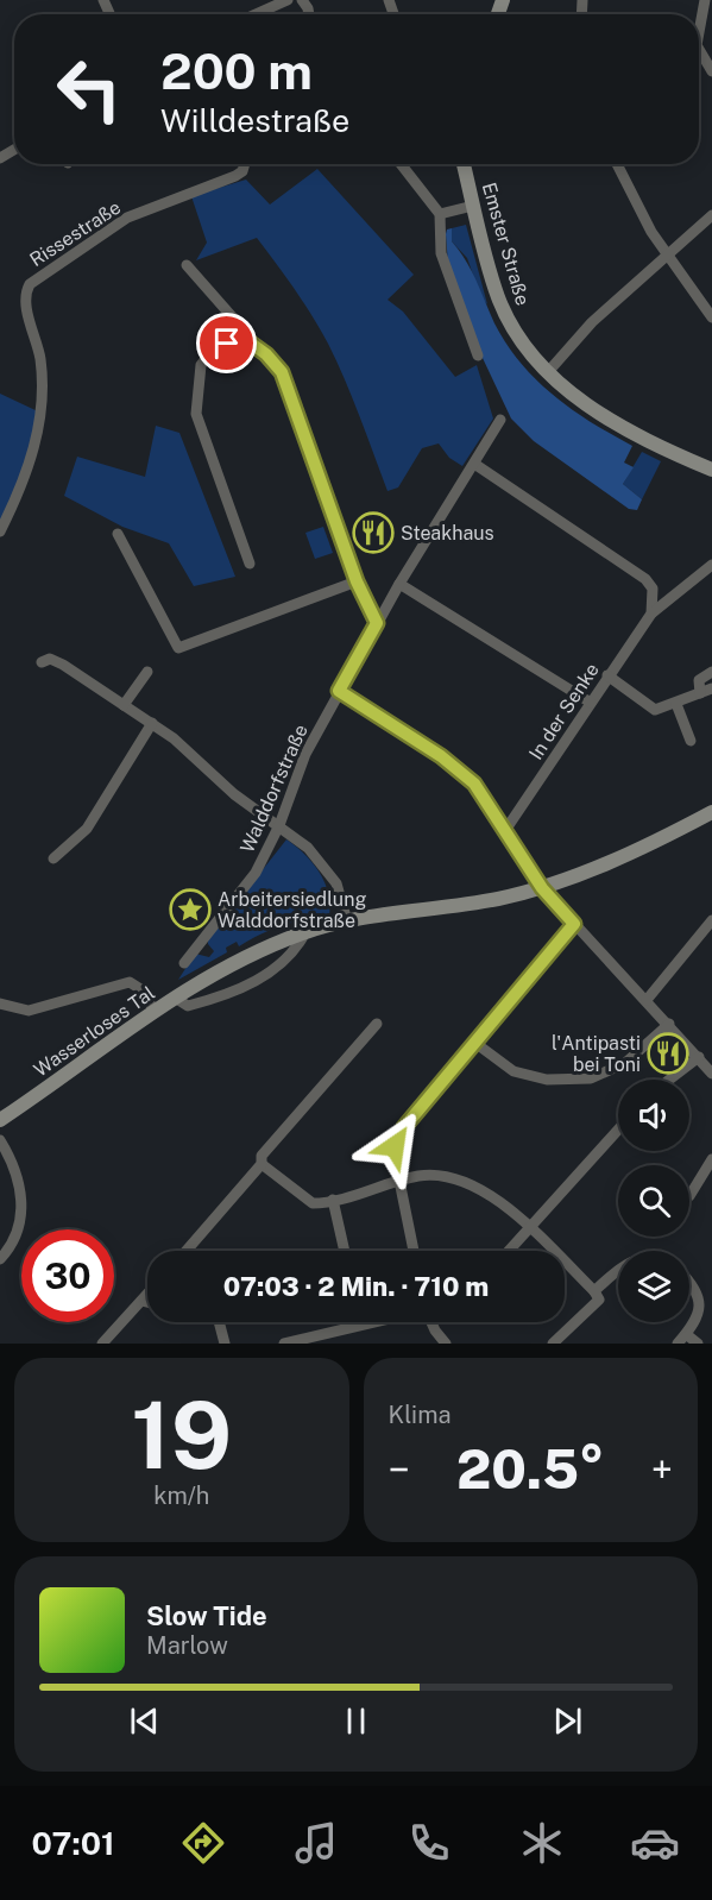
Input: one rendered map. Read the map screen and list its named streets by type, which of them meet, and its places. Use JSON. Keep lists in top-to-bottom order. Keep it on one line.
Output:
{"streets":{"main road":["Emster Straße","Wasserloses Tal"],"street":["Rissestraße","In der Senke","Walddorfstraße"]},"places":{"restaurant":["Steakhaus","l'Antipasti bei Toni"],"place":["Arbeitersiedlung Walddorfstraße"]},"page":{"turn":["200 m","Willdestraße"],"limit":"30","trip":"07:03 · 2 Min. · 710 m","tile":[["19","km/h"],"Klima"],"heat":["−","20.5°","+"],"song":["Slow Tide","Marlow"],"tabs":"07:01"}}
